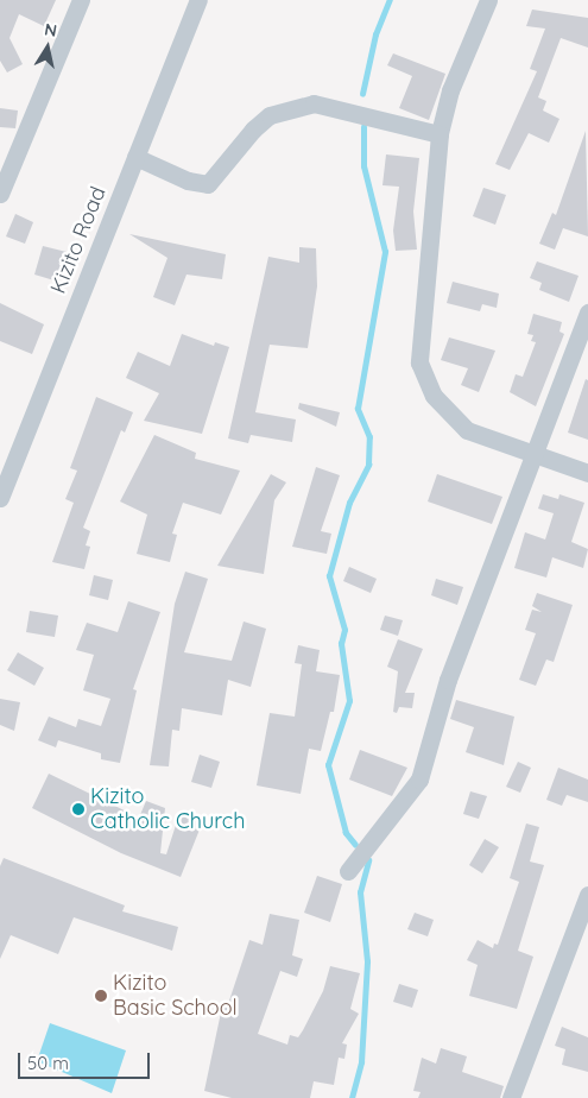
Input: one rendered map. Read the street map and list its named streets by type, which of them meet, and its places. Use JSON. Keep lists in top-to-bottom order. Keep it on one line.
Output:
{"streets":{"street":["Kizito Road"]},"places":["Kizito Catholic Church","Kizito Basic School"],"scale_bar":"50 m","north":"top"}
